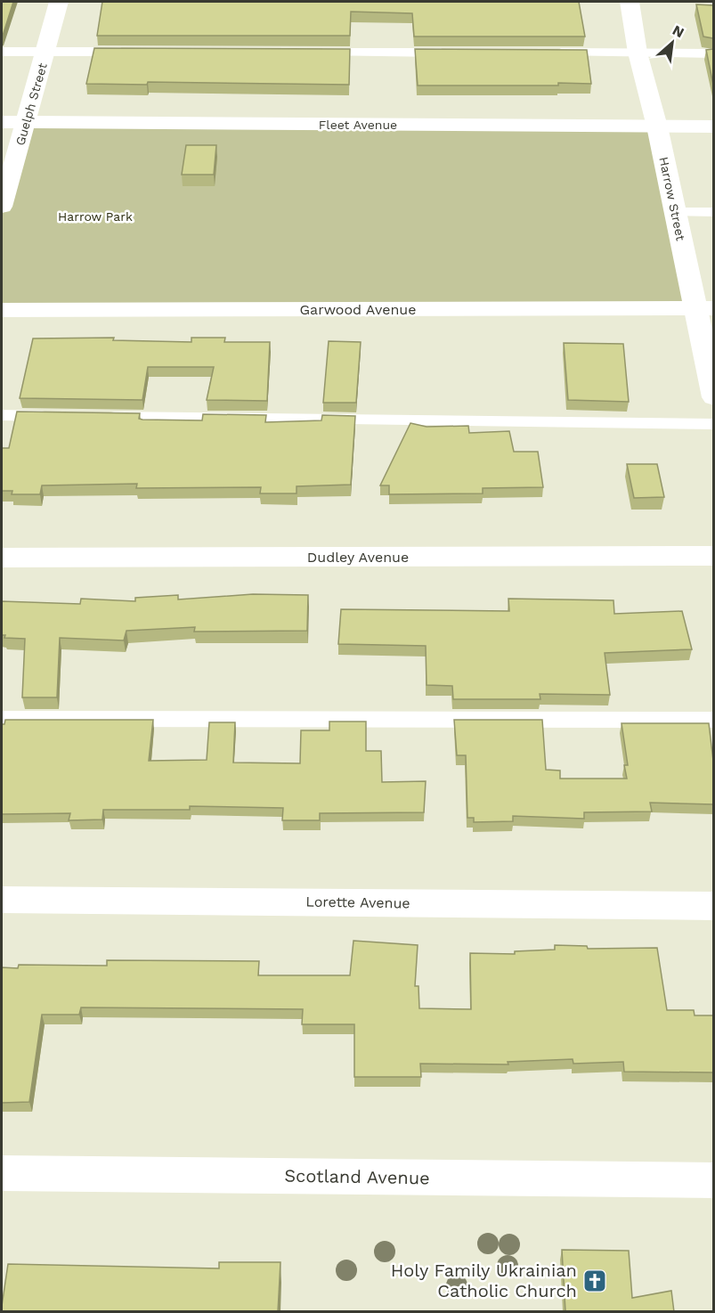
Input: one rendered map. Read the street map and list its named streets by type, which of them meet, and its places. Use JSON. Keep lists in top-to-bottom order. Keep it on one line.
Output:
{"streets":{"street":["Guelph Street","Fleet Avenue","Harrow Street","Garwood Avenue","Dudley Avenue","Lorette Avenue","Scotland Avenue"]},"crossings":[["Guelph Street","Fleet Avenue"],["Fleet Avenue","Harrow Street"],["Harrow Street","Garwood Avenue"]],"parks":["Harrow Park"],"places":{"church":["Holy Family Ukrainian Catholic Church"]},"north":"top right"}
